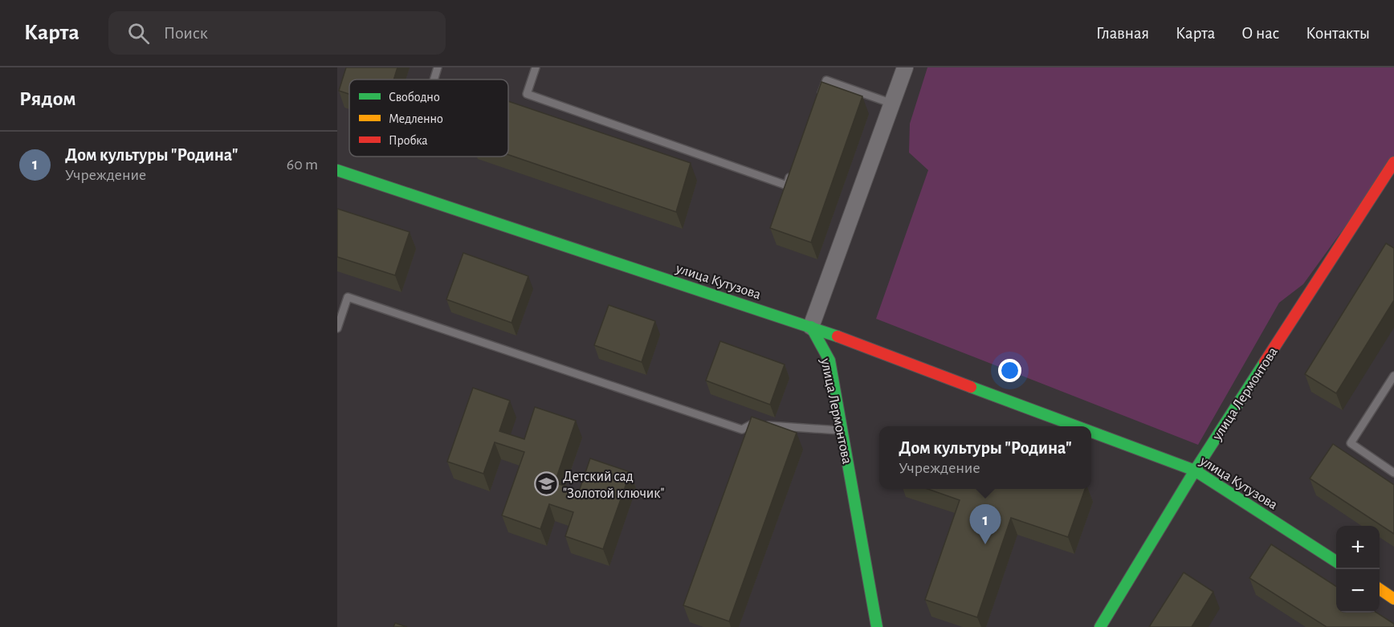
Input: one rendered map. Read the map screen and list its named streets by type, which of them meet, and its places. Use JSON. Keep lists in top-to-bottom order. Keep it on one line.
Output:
{"streets":{"street":["улица Кутузова","улица Лермонтова"]},"crossings":[["улица Кутузова","улица Лермонтова"]],"places":{"school or university":["Детский сад \"Золотой ключик\""]},"legend":["Свободно","Медленно","Пробка"],"page":{"header":"Карта","search":"Поиск","nav":["Главная","Карта","О нас","Контакты"],"heading":"Рядом","list":[{"mark":"1","name":"Дом культуры \"Родина\"","note":"Учреждение","value":"60 m"}],"popup":["Дом культуры \"Родина\"","Учреждение"],"pins":"1","map_buttons":["+","−"]}}
